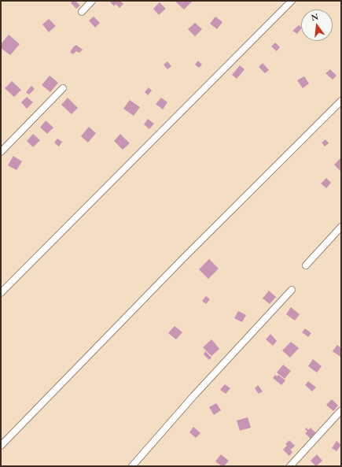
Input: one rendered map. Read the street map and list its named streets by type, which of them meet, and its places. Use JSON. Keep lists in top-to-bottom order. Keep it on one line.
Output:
{"north":"top"}
